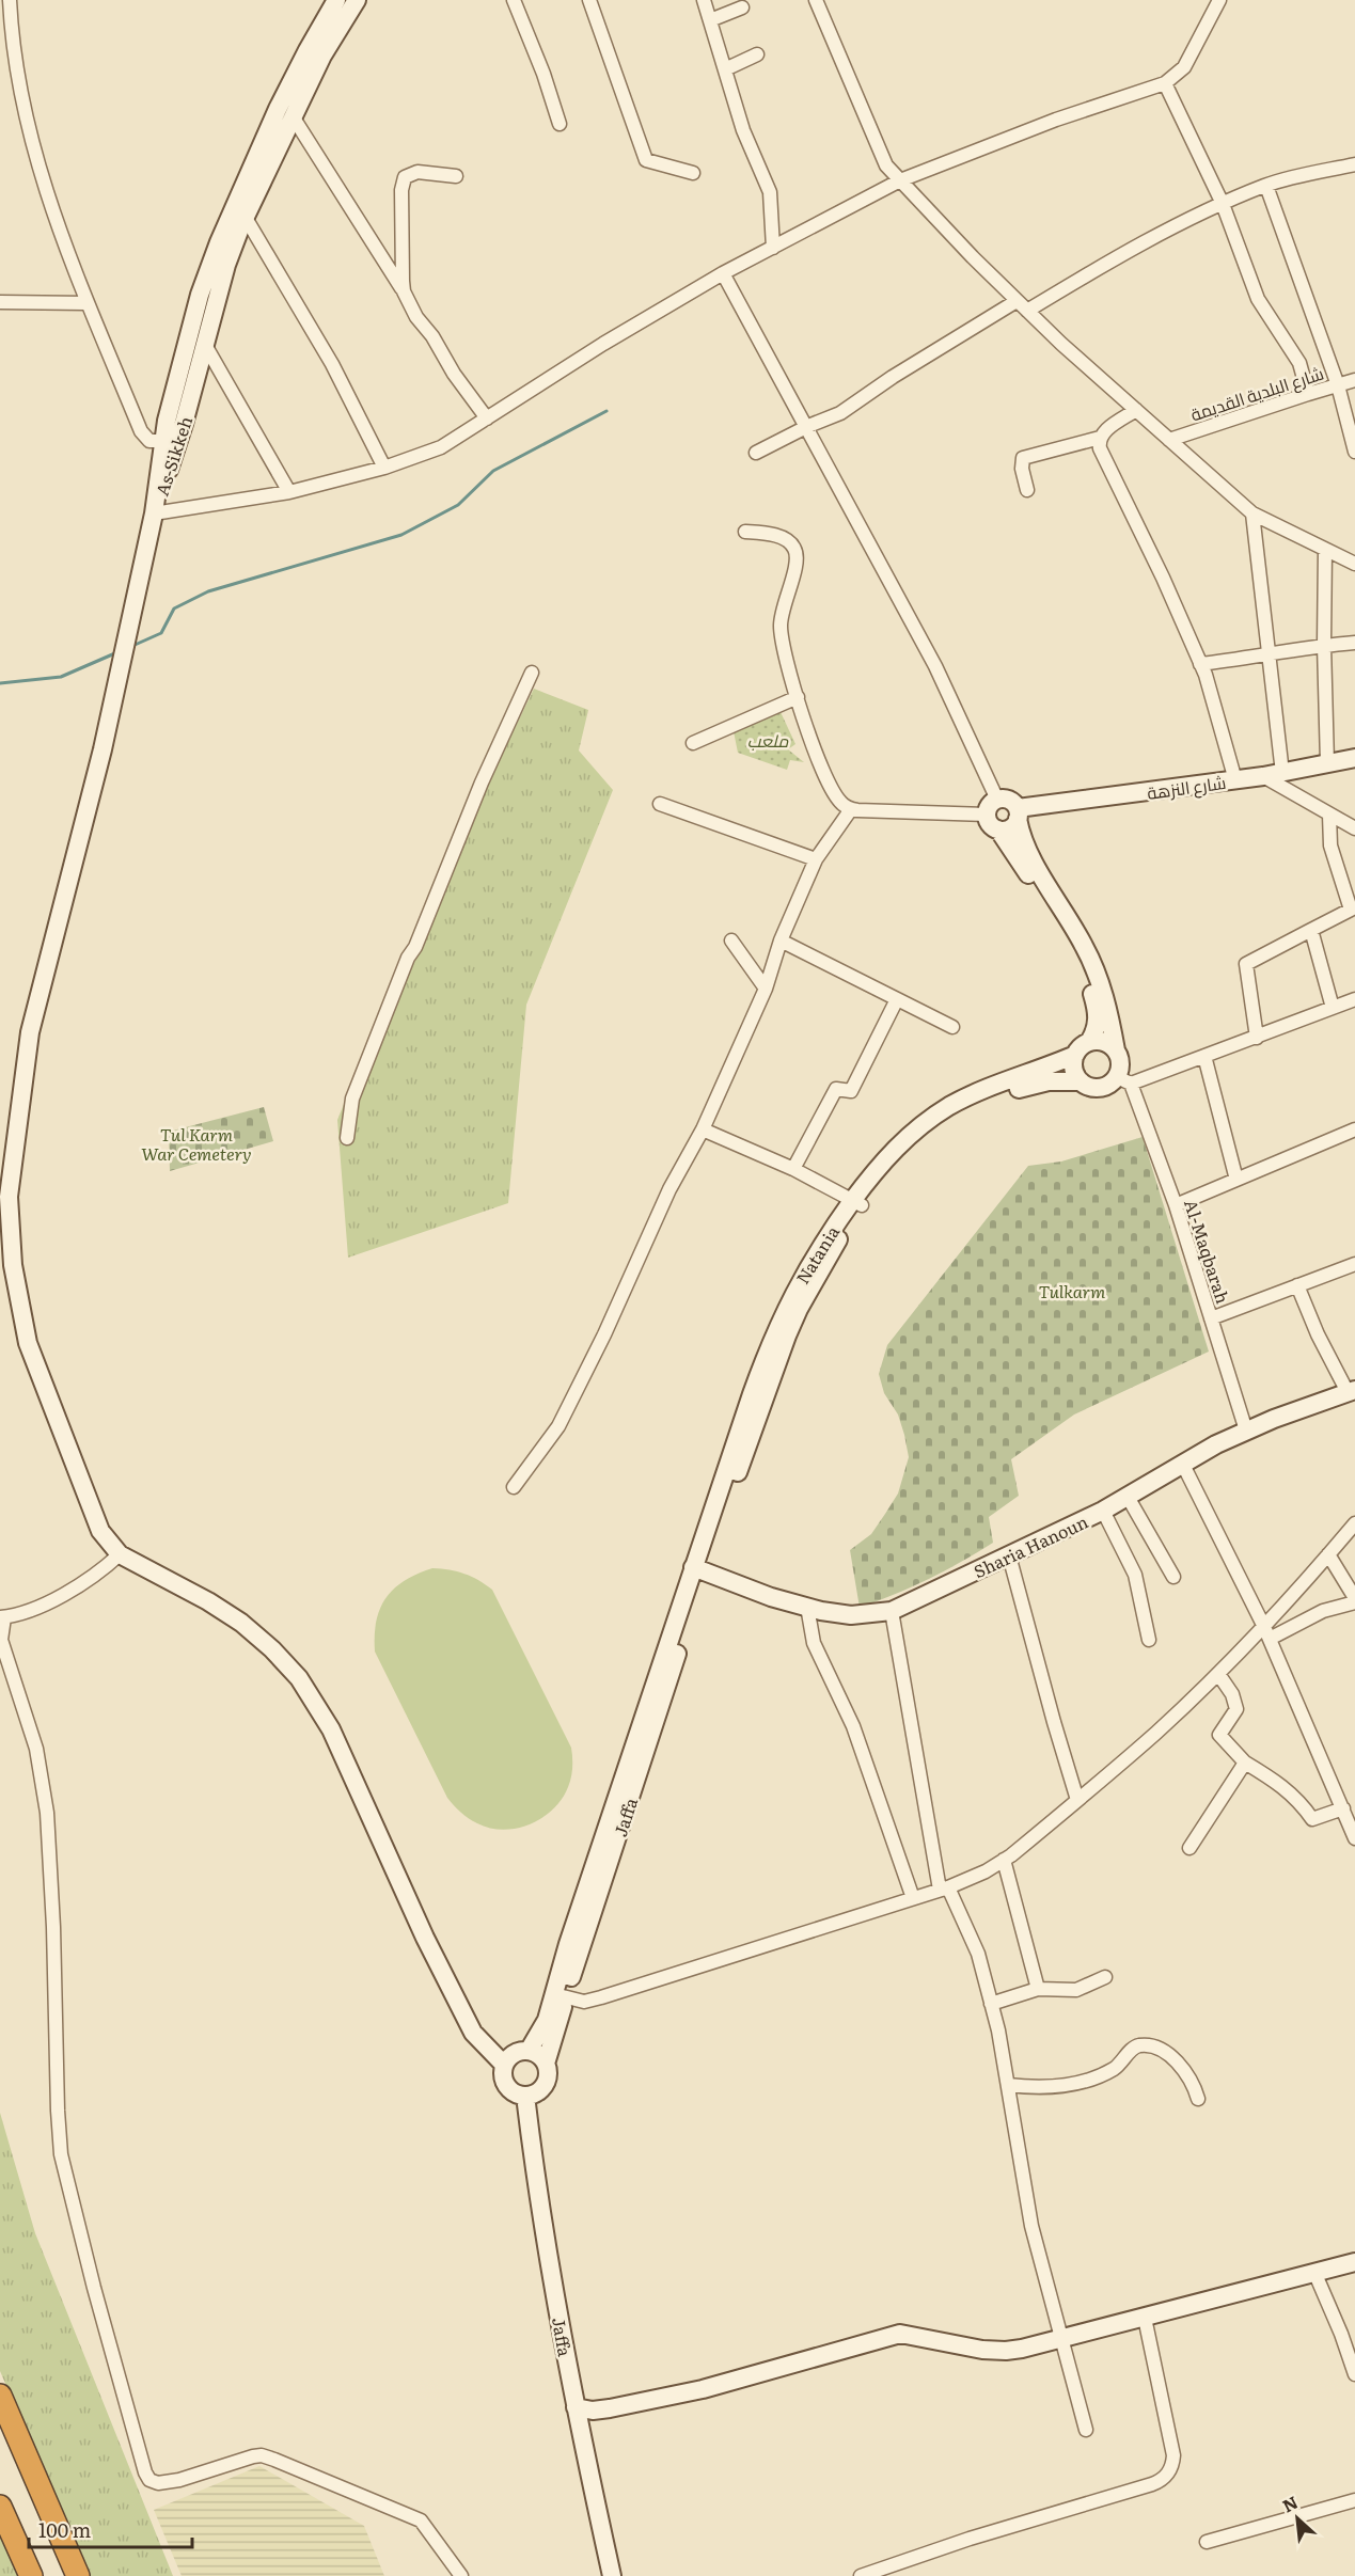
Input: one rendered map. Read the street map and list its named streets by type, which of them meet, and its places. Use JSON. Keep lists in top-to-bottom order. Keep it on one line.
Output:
{"streets":{"street":["شارع البلدية القديمة","As-Sikkeh","شارع النزهة","Al-Maqbarah","Natania","Sharia Hanoun","Jaffa"]},"crossings":[["Al-Maqbarah","Natania"],["Al-Maqbarah","Sharia Hanoun"],["Natania","Sharia Hanoun"],["Natania","Jaffa"],["Sharia Hanoun","Jaffa"]],"parks":["ملعب","Tul Karm War Cemetery","Tulkarm"],"scale_bar":"100 m","north":"top left"}
